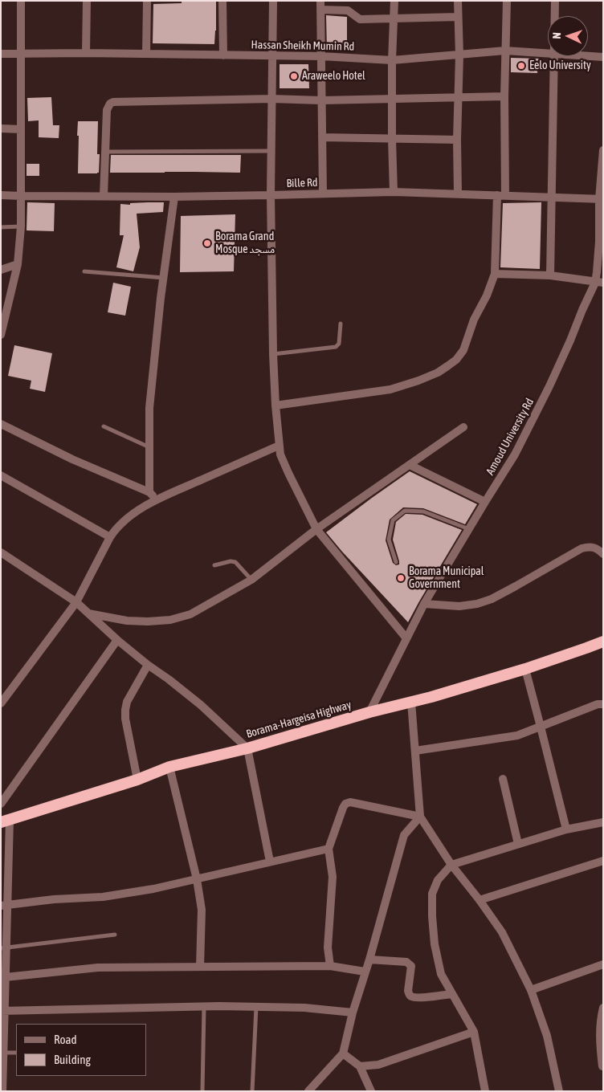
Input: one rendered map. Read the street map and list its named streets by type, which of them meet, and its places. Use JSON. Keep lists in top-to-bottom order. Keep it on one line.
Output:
{"streets":{"highway":["Borama-Hargeisa Highway"],"street":["Hassan Sheikh Mumin Rd","Bille Rd","Amoud University Rd"]},"crossings":[["Bille Rd","Amoud University Rd"],["Amoud University Rd","Borama-Hargeisa Highway"]],"places":["Eelo University","Araweelo Hotel","Borama Grand Mosque مسجد","Borama Municipal Government"],"legend":["Road","Building"],"north":"left"}
